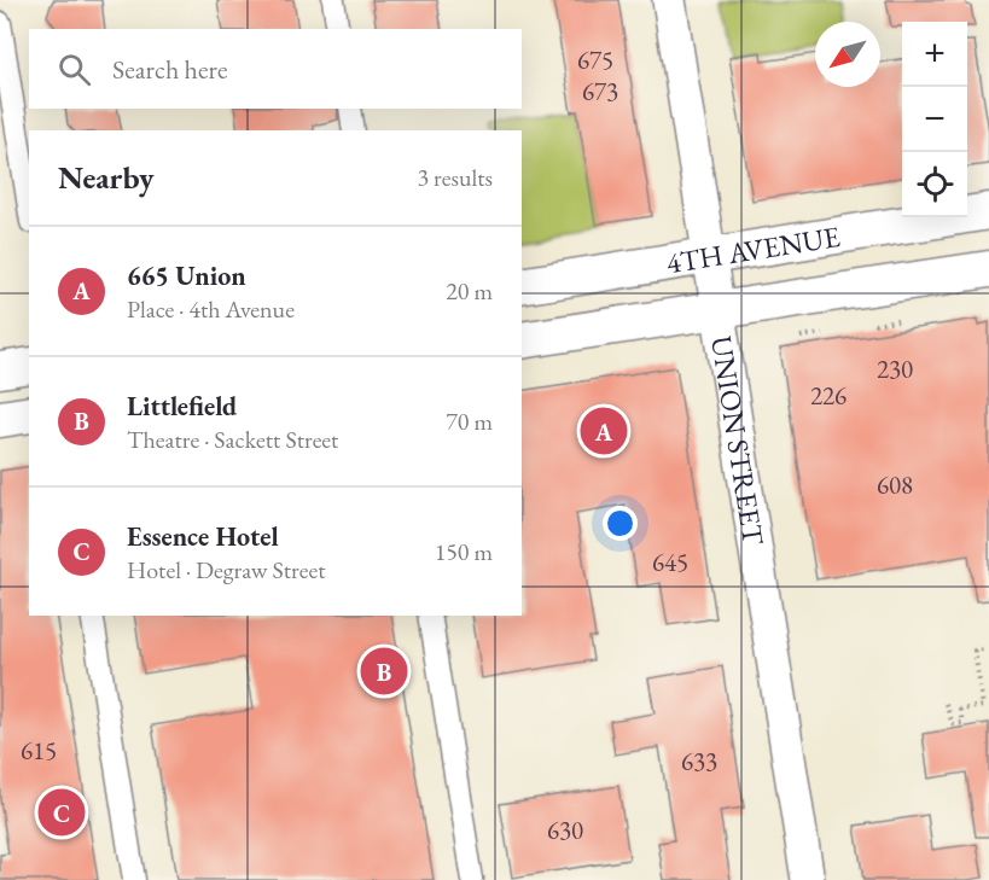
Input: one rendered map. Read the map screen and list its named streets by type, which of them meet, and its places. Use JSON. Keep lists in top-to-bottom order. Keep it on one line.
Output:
{"streets":{"main road":["4TH AVENUE","UNION STREET"]},"crossings":[["4TH AVENUE","UNION STREET"]],"house_numbers":["675","673","230","226","608","645","615","633","630"],"north":"bottom left","page":{"map_buttons":["+","−"],"search":"Search here","heading":["Nearby","3 results"],"list":[{"mark":"A","name":"665 Union","note":"Place · 4th Avenue","value":"20 m"},{"mark":"B","name":"Littlefield","note":"Theatre · Sackett Street","value":"70 m"},{"mark":"C","name":"Essence Hotel","note":"Hotel · Degraw Street","value":"150 m"}],"pins":["A","B","C"]}}
